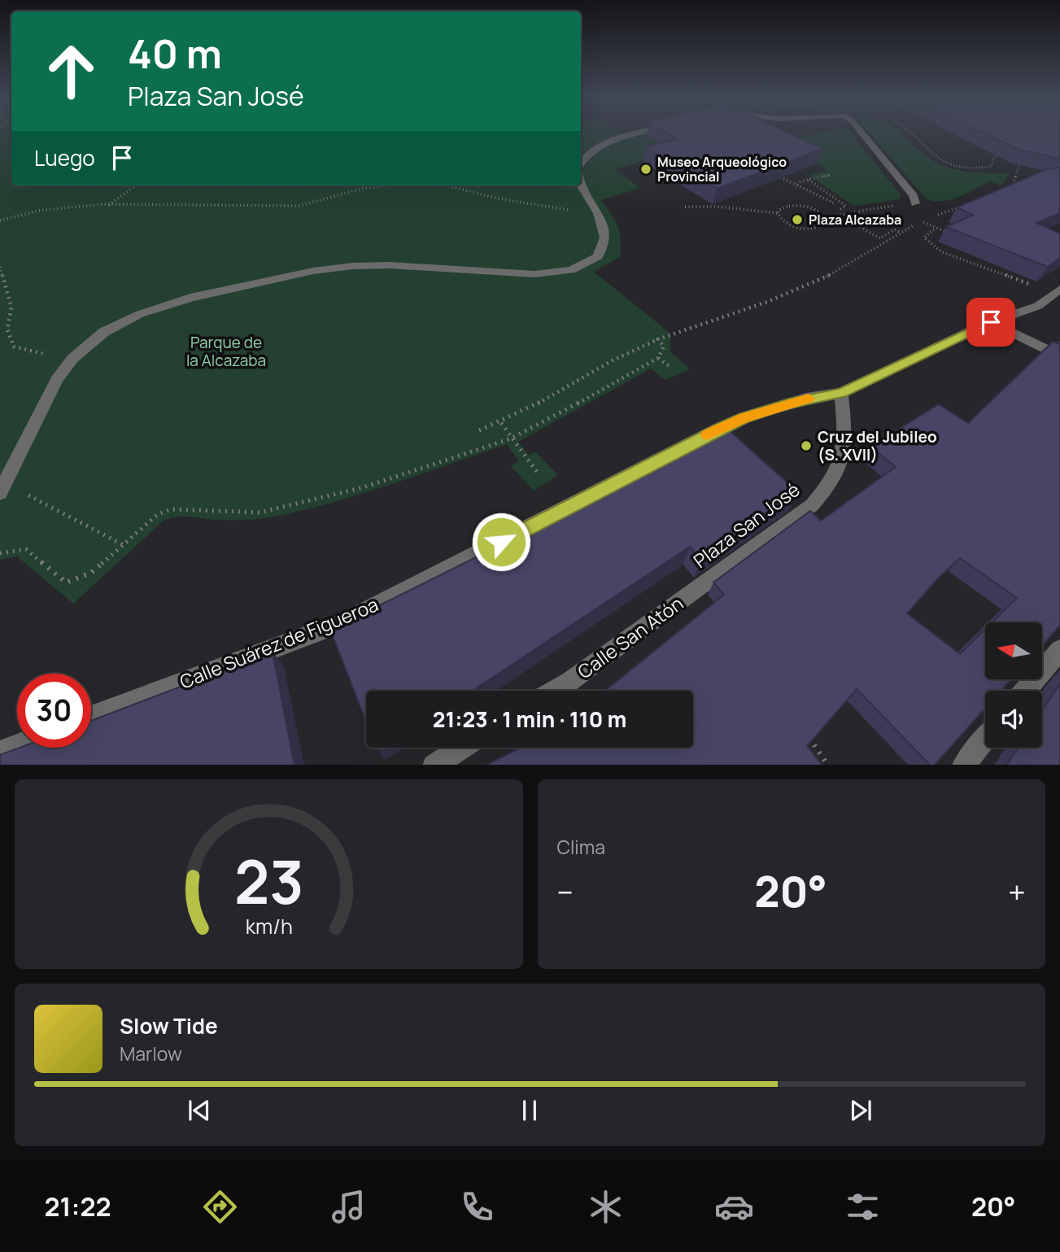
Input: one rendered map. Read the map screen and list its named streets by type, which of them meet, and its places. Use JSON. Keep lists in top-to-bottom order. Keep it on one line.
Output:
{"streets":{"street":["Plaza San José","Calle San Atón","Calle Suárez de Figueroa"]},"crossings":[["Plaza San José","Calle San Atón"],["Plaza San José","Calle Suárez de Figueroa"]],"parks":["Parque de la Alcazaba"],"places":["Museo Arqueológico Provincial","Plaza Alcazaba","Cruz del Jubileo (S. XVII)"],"north":"left","page":{"turn":["40 m","Plaza San José"],"then":"Luego","limit":"30","trip":"21:23 · 1 min · 110 m","tile":"Clima","heat":["−","20°","+"],"song":["Slow Tide","Marlow"],"tabs":["21:22","20°"],"gauge":["23","km/h"]}}
